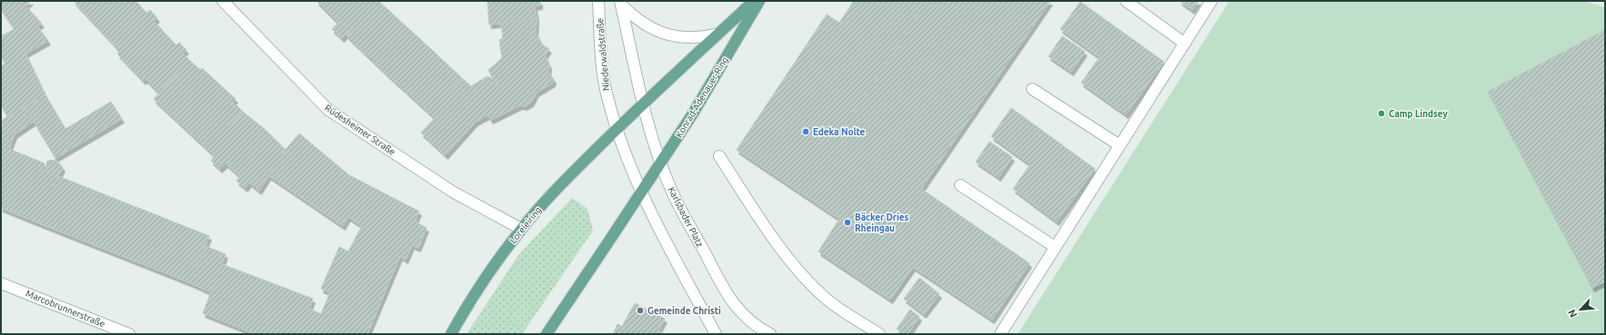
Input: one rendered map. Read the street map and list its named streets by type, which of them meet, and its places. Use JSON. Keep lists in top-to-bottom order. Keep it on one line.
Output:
{"streets":{"main road":["Konrad-Adenauer-Ring","Loreleiring"],"street":["Niederwaldstraße","Rüdesheimer Straße","Karlsbader Platz","Marcobrunnerstraße"]},"crossings":[["Niederwaldstraße","Loreleiring"],["Konrad-Adenauer-Ring","Karlsbader Platz"],["Rüdesheimer Straße","Loreleiring"]],"places":["Camp Lindsey","Edeka Nolte","Bäcker Dries Rheingau","Gemeinde Christi"],"north":"bottom left"}
